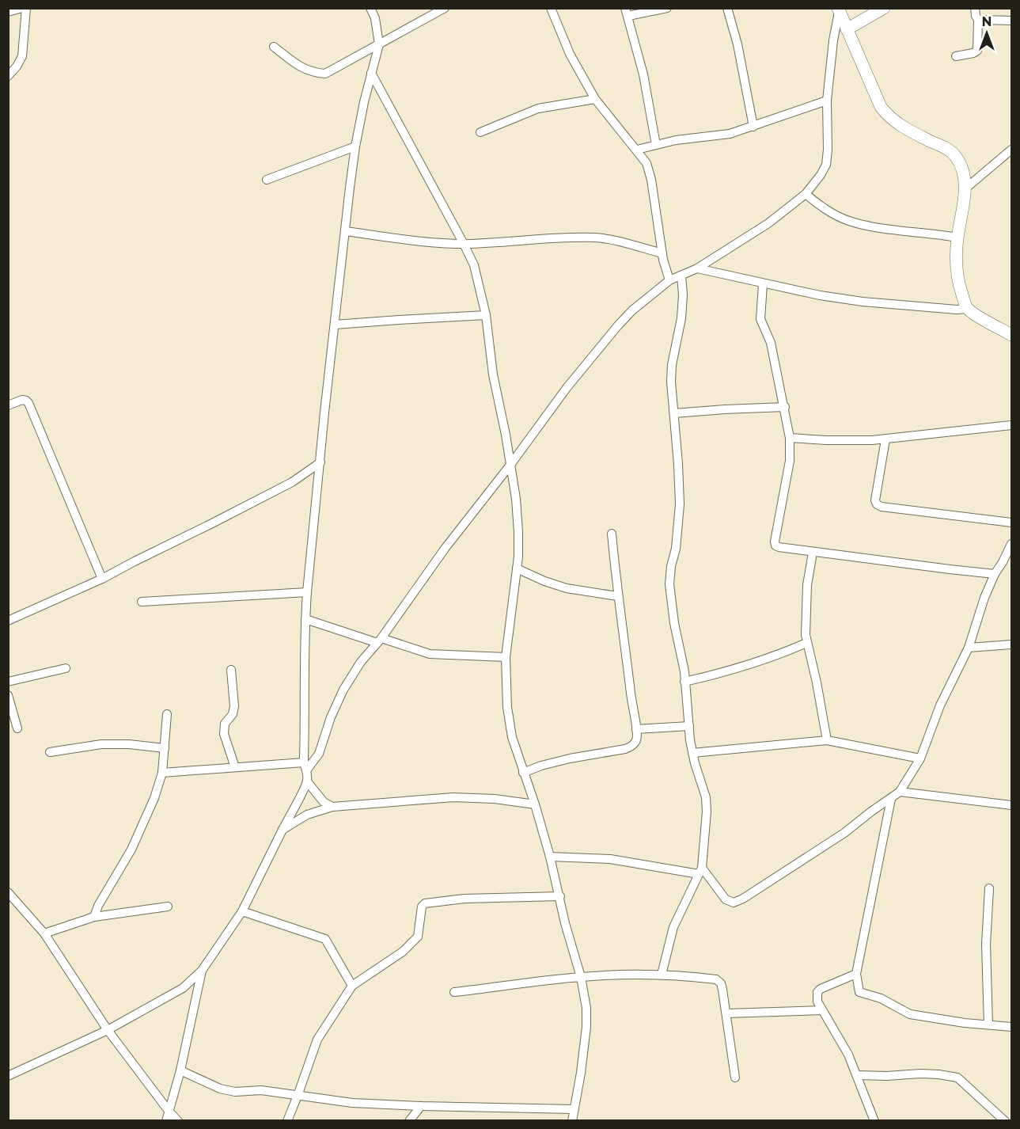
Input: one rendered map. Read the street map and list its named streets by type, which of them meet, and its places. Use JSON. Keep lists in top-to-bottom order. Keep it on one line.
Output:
{"north":"top"}
